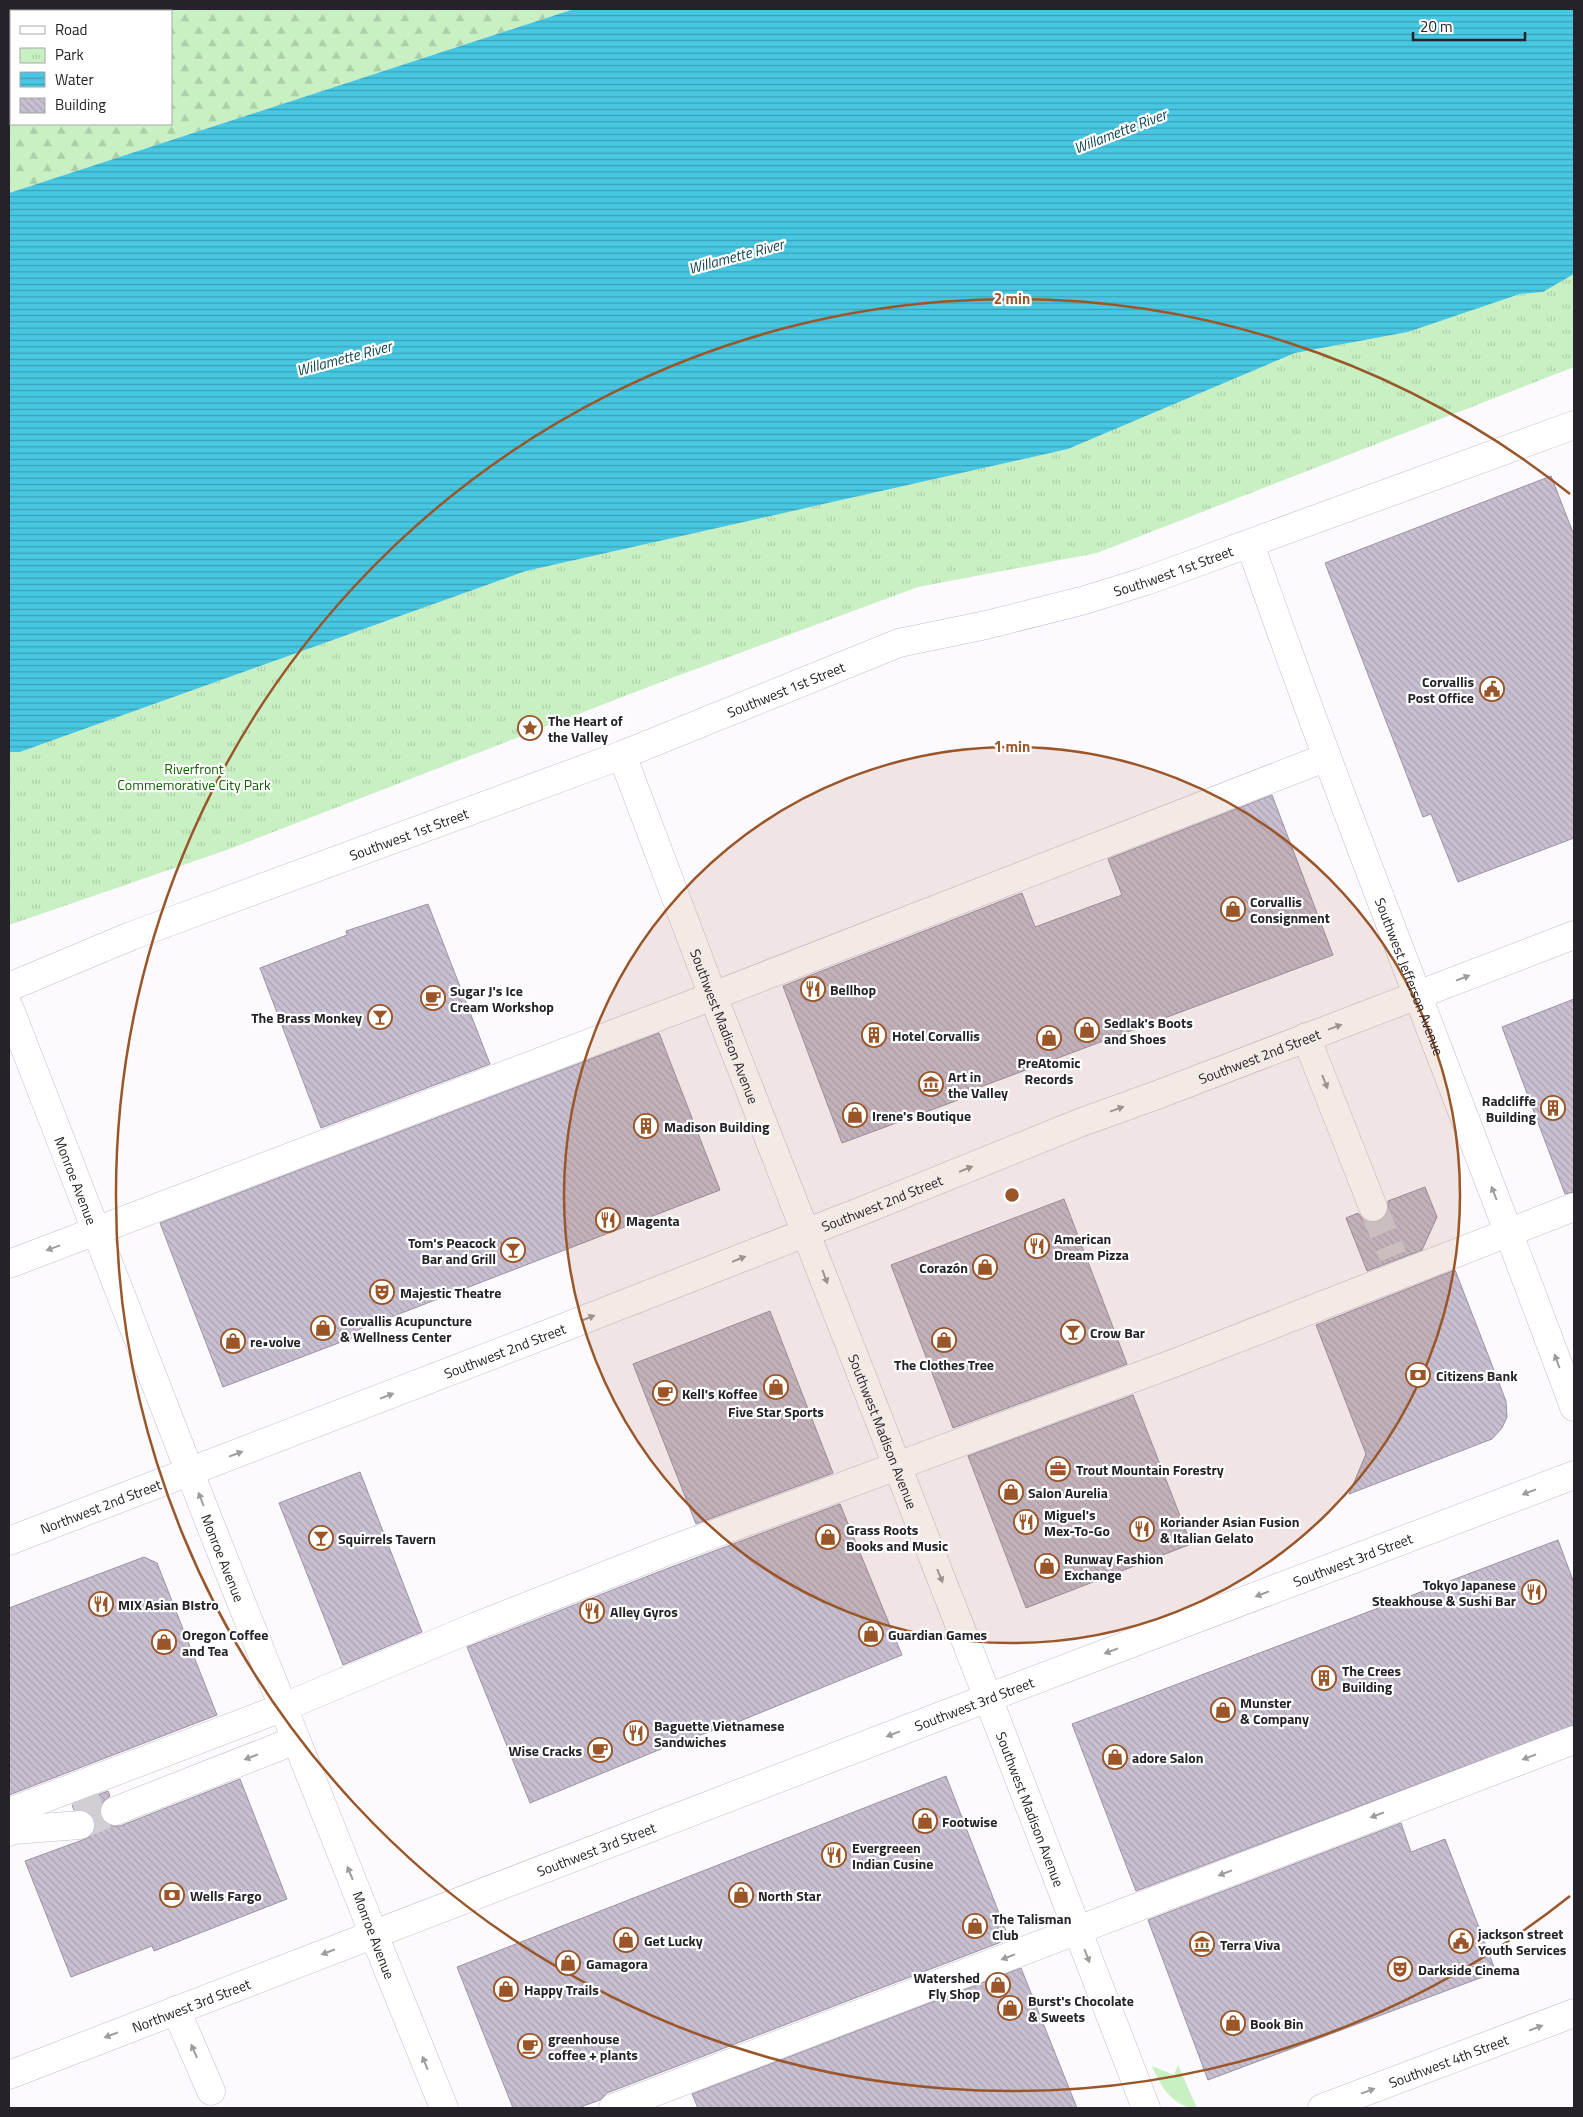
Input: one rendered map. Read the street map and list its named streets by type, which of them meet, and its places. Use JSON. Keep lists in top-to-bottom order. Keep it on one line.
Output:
{"streets":{"main road":["Southwest 1st Street","Southwest Jefferson Avenue","Southwest Madison Avenue","Southwest 2nd Street","Monroe Avenue","Northwest 2nd Street","Southwest 3rd Street","Northwest 3rd Street","Southwest 4th Street"]},"crossings":[["Southwest 1st Street","Southwest Jefferson Avenue"],["Southwest 1st Street","Southwest Madison Avenue"],["Southwest Jefferson Avenue","Southwest 2nd Street"],["Southwest Madison Avenue","Southwest 2nd Street"],["Southwest Madison Avenue","Southwest 3rd Street"],["Southwest 2nd Street","Monroe Avenue"],["Southwest 2nd Street","Northwest 2nd Street"],["Monroe Avenue","Northwest 2nd Street"],["Monroe Avenue","Southwest 3rd Street"],["Monroe Avenue","Northwest 3rd Street"],["Southwest 3rd Street","Northwest 3rd Street"]],"one_way":["Southwest Madison Avenue","Southwest 2nd Street","Monroe Avenue","Southwest 4th Street"],"water":["Willamette River"],"parks":["Riverfront Commemorative City Park"],"places":{"public building":["Corvallis Post Office","jackson street Youth Services"],"place":["The Heart of the Valley"],"shop":["Corvallis Consignment","Sedlak's Boots and Shoes","PreAtomic Records","Irene's Boutique","Corazón","Corvallis Acupuncture & Wellness Center","The Clothes Tree","re•volve","Five Star Sports","Salon Aurelia","Grass Roots Books and Music","Runway Fashion Exchange","Guardian Games","Oregon Coffee and Tea","Munster & Company","adore Salon","Footwise","North Star","The Talisman Club","Get Lucky","Gamagora","Watershed Fly Shop","Happy Trails","Burst's Chocolate & Sweets","Book Bin"],"restaurant":["Bellhop","Magenta","American Dream Pizza","Miguel's Mex-To-Go","Koriander Asian Fusion & Italian Gelato","Tokyo Japanese Steakhouse & Sushi Bar","MIX Asian BIstro","Alley Gyros","Baguette Vietnamese Sandwiches","Evergreeen Indian Cusine"],"cafe":["Sugar J's Ice Cream Workshop","Kell's Koffee","Wise Cracks","greenhouse coffee + plants"],"bar":["The Brass Monkey","Tom's Peacock Bar and Grill","Crow Bar","Squirrels Tavern"],"building":["Hotel Corvallis","Radcliffe Building","Madison Building","The Crees Building"],"museum":["Art in the Valley","Terra Viva"],"theatre":["Majestic Theatre","Darkside Cinema"],"bank":["Citizens Bank","Wells Fargo"],"office":["Trout Mountain Forestry"]},"legend":["Road","Park","Water","Building"],"scale_bar":"20 m","rings":["2 min","1 min"]}
